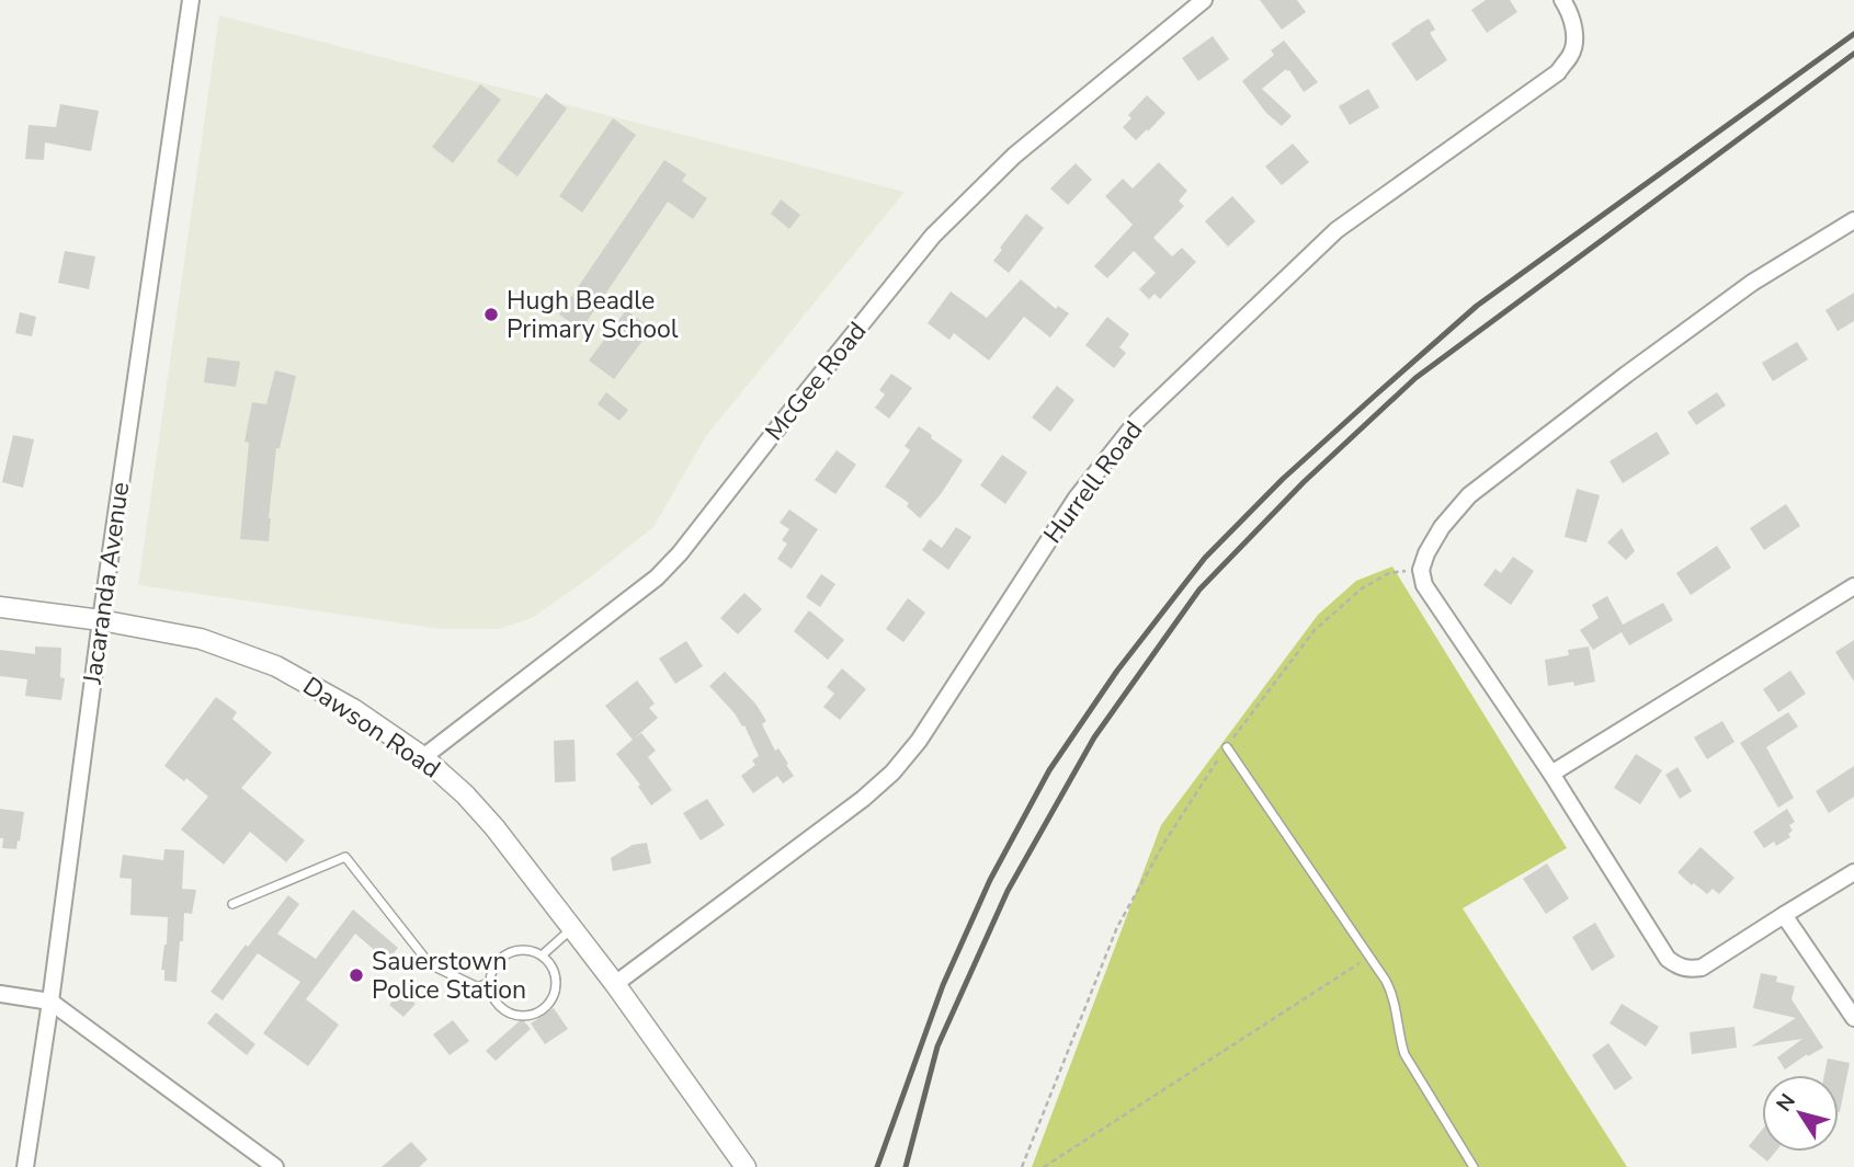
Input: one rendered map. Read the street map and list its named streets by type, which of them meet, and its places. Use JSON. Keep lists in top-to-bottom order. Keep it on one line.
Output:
{"streets":{"street":["McGee Road","Hurrell Road","Jacaranda Avenue","Dawson Road"]},"crossings":[["McGee Road","Dawson Road"],["Hurrell Road","Dawson Road"],["Jacaranda Avenue","Dawson Road"]],"places":["Hugh Beadle Primary School","Sauerstown Police Station"],"north":"top left"}
